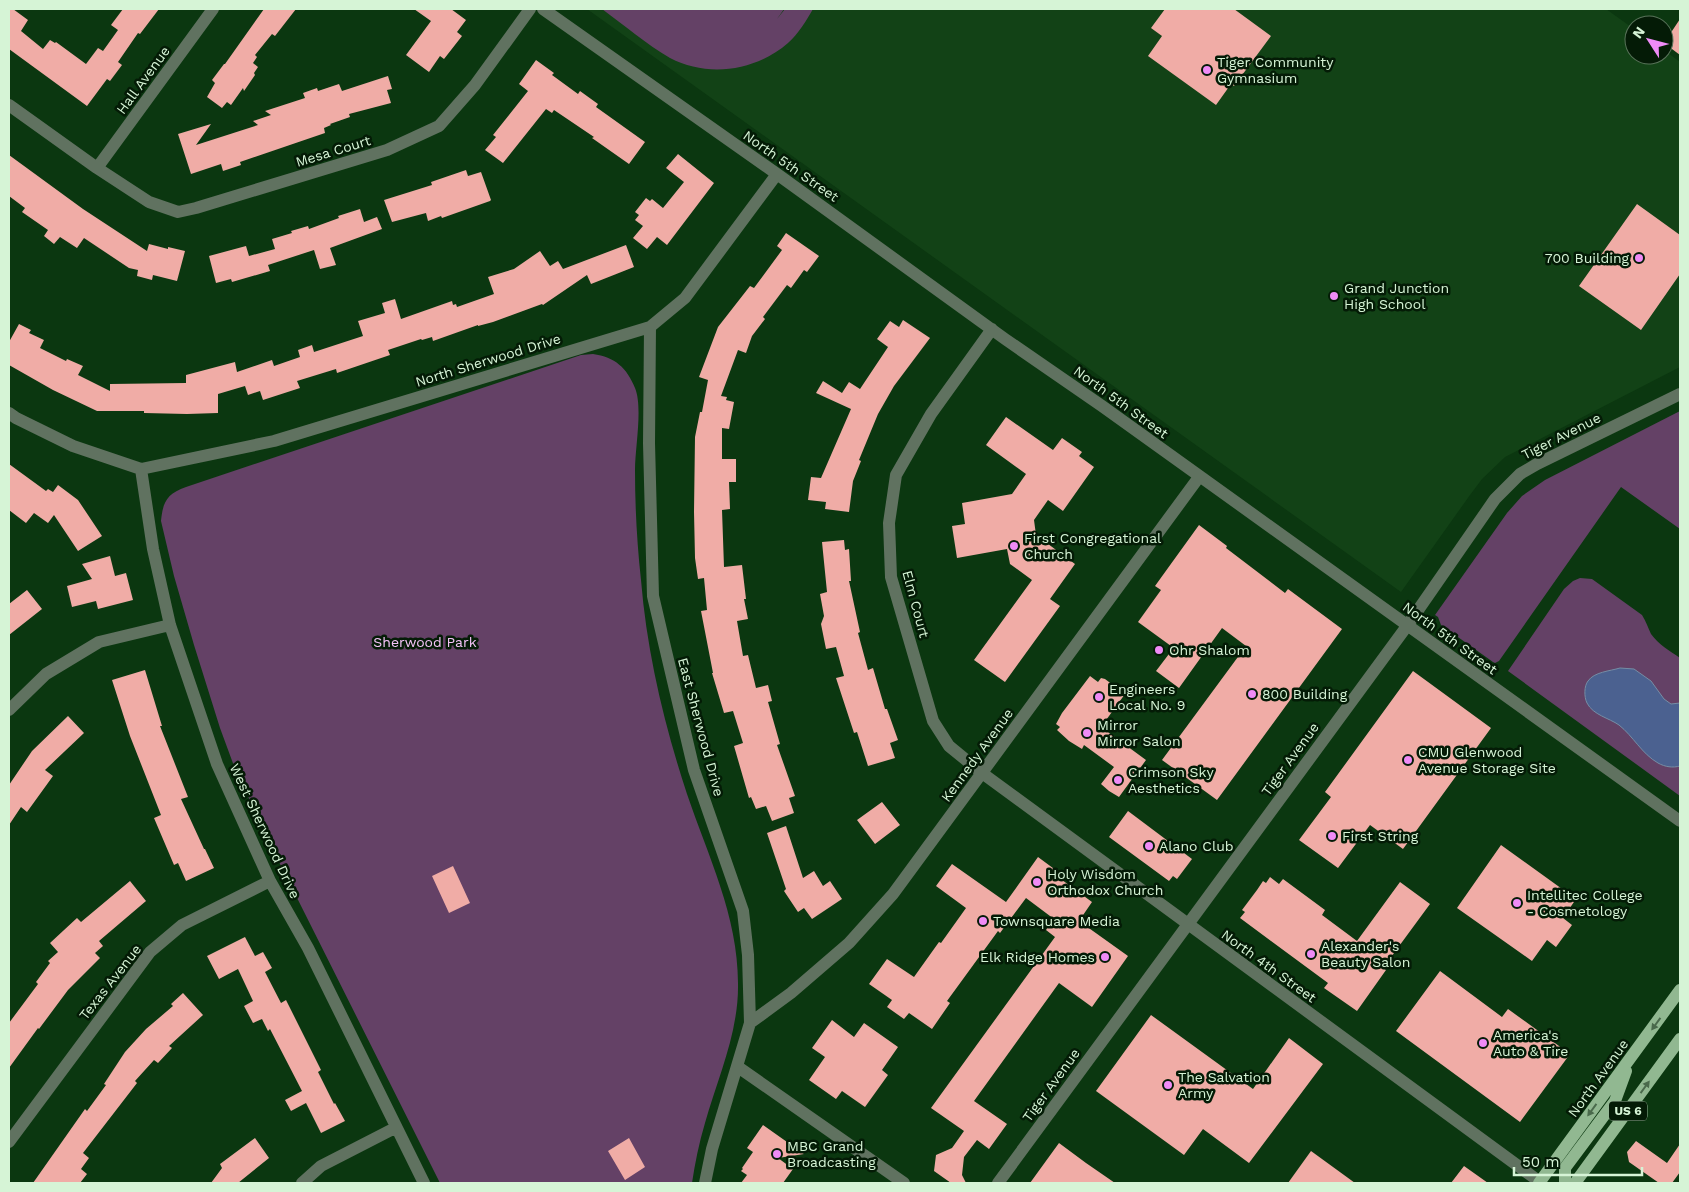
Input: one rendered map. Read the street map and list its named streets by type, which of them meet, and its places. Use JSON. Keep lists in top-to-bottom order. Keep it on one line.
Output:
{"streets":{"main road":["North Avenue","US 6"],"street":["Hall Avenue","Mesa Court","North 5th Street","North Sherwood Drive","Tiger Avenue","Elm Court","East Sherwood Drive","Kennedy Avenue","West Sherwood Drive","North 4th Street","Texas Avenue"]},"crossings":[["Hall Avenue","Mesa Court"],["North 5th Street","North Sherwood Drive"],["North 5th Street","Tiger Avenue"],["North 5th Street","Elm Court"],["North 5th Street","Kennedy Avenue"],["North Sherwood Drive","East Sherwood Drive"],["North Sherwood Drive","West Sherwood Drive"],["Tiger Avenue","North 4th Street"],["Elm Court","Kennedy Avenue"],["Elm Court","North 4th Street"],["East Sherwood Drive","Kennedy Avenue"],["Kennedy Avenue","North 4th Street"],["West Sherwood Drive","Texas Avenue"],["North 4th Street","North Avenue"]],"parks":["Sherwood Park"],"places":["Tiger Community Gymnasium","700 Building","Grand Junction High School","First Congregational Church","Ohr Shalom","800 Building","Engineers Local No. 9","Mirror Mirror Salon","CMU Glenwood Avenue Storage Site","Crimson Sky Aesthetics","First String","Alano Club","Holy Wisdom Orthodox Church","Intellitec College - Cosmetology","Townsquare Media","Alexander's Beauty Salon","Elk Ridge Homes","America's Auto & Tire","The Salvation Army","MBC Grand Broadcasting"],"scale_bar":"50 m","north":"top left"}
